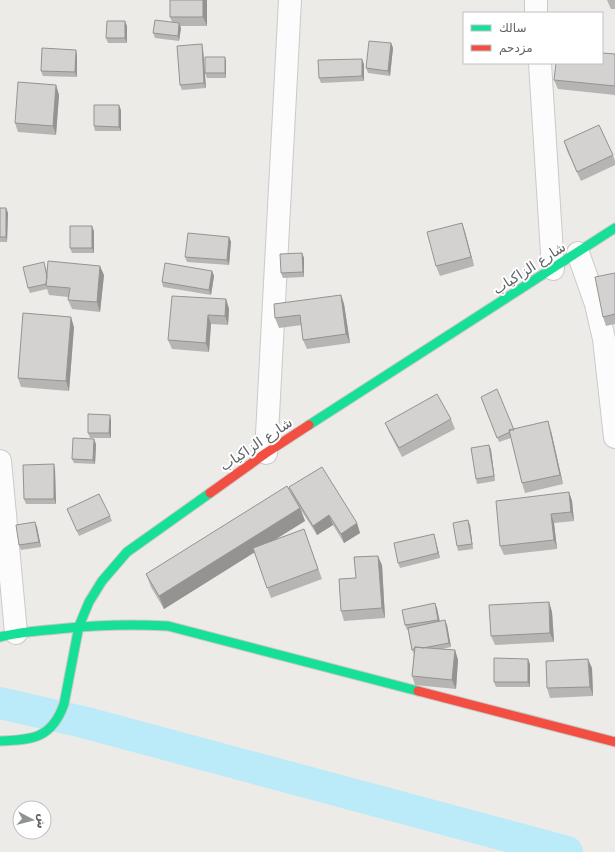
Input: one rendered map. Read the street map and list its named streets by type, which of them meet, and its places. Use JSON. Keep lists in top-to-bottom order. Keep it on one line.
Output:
{"streets":{"street":["شارع الزاكياب"]},"legend":["سالك","مزدحم"],"north":"right"}
